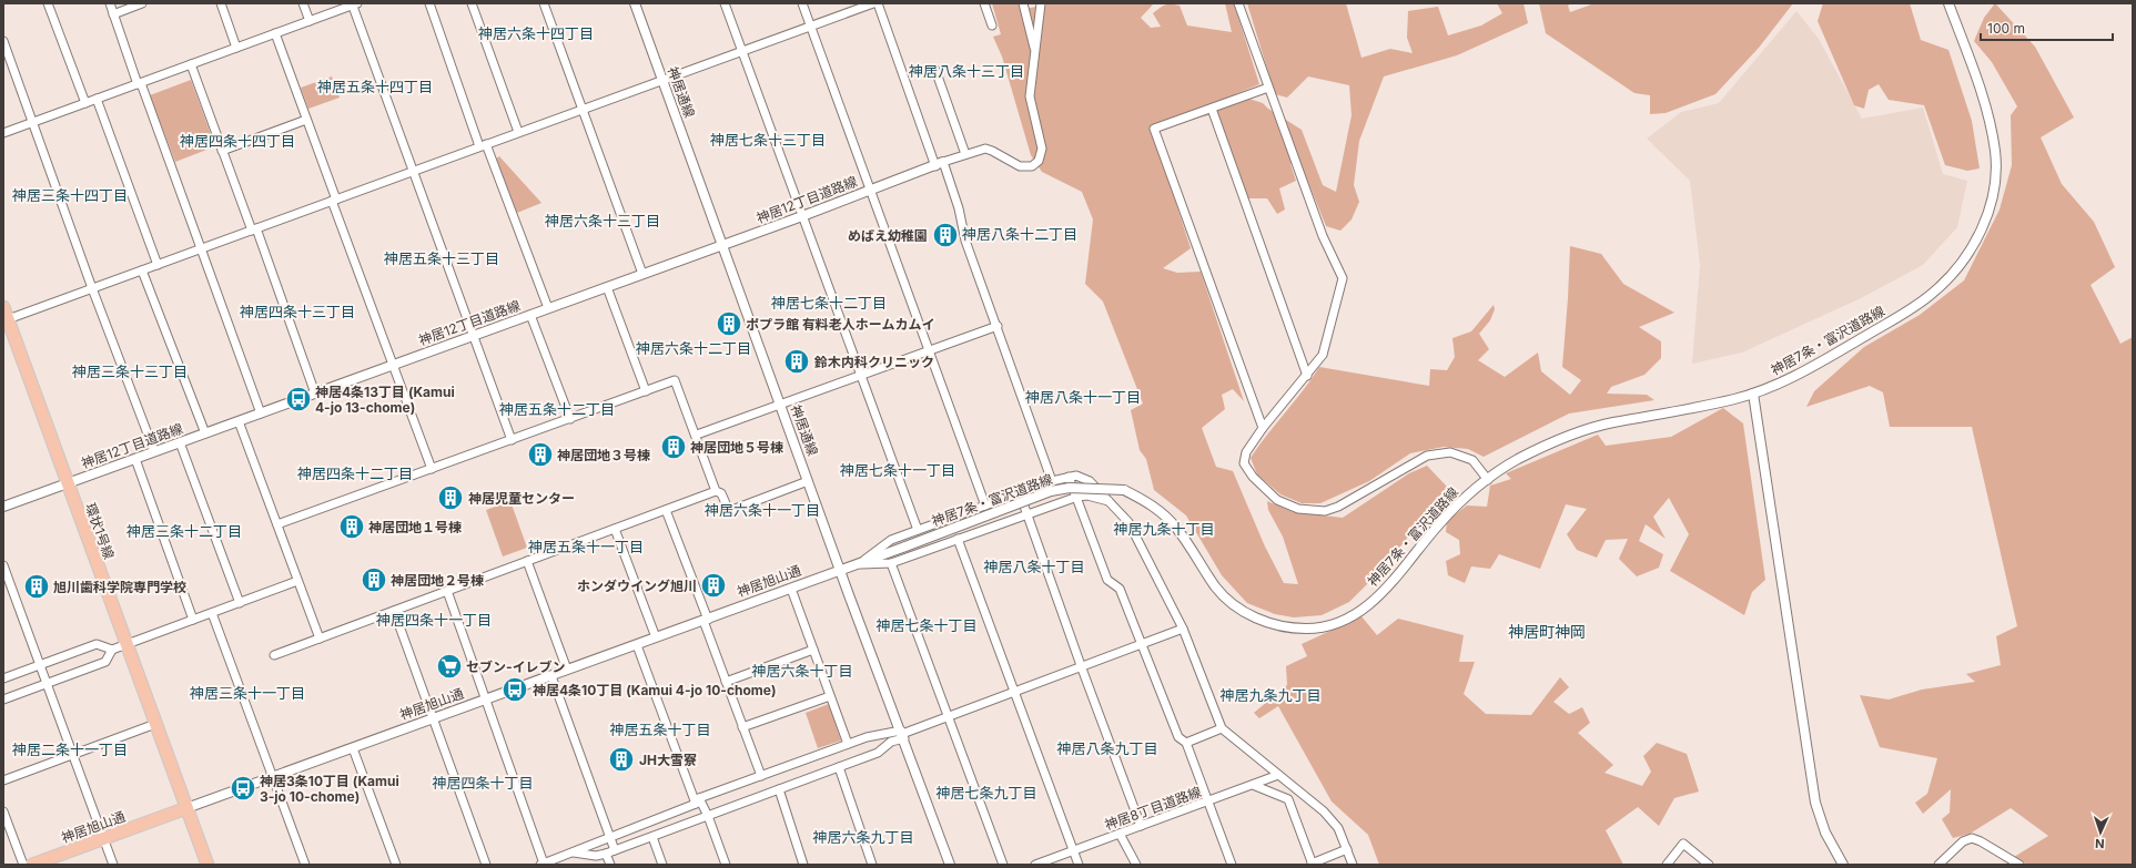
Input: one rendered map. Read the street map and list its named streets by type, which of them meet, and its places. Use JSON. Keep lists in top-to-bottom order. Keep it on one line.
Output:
{"streets":{"main road":["環状1号線","神居旭山通"],"street":["神居通線","神居12丁目道路線","神居7条・富沢道路線","神居8丁目道路線"]},"crossings":[["神居通線","神居12丁目道路線"],["神居通線","神居7条・富沢道路線"],["神居通線","神居旭山通"],["神居12丁目道路線","環状1号線"],["神居7条・富沢道路線","神居旭山通"],["環状1号線","神居旭山通"]],"districts":["神居六条十四丁目","神居八条十三丁目","神居五条十四丁目","神居七条十三丁目","神居四条十四丁目","神居三条十四丁目","神居六条十三丁目","神居八条十二丁目","神居五条十三丁目","神居七条十二丁目","神居四条十三丁目","神居六条十二丁目","神居三条十三丁目","神居八条十一丁目","神居五条十二丁目","神居七条十一丁目","神居四条十二丁目","神居六条十一丁目","神居九条十丁目","神居三条十二丁目","神居五条十一丁目","神居八条十丁目","神居四条十一丁目","神居七条十丁目","神居町神岡","神居六条十丁目","神居三条十一丁目","神居九条九丁目","神居五条十丁目","神居八条九丁目","神居二条十一丁目","神居四条十丁目","神居七条九丁目","神居六条九丁目"],"places":{"building":["めばえ幼稚園","ポプラ館 有料老人ホームカムイ","鈴木内科クリニック","神居団地５号棟","神居団地３号棟","神居児童センター","神居団地１号棟","神居団地２号棟","ホンダウイング旭川","旭川歯科学院専門学校","JH大雪寮"],"bus stop":["神居4条13丁目 (Kamui 4-jo 13-chome)","神居4条10丁目 (Kamui 4-jo 10-chome)","神居3条10丁目 (Kamui 3-jo 10-chome)"],"supermarket":["セブン-イレブン"]},"scale_bar":"100 m","north":"bottom"}
